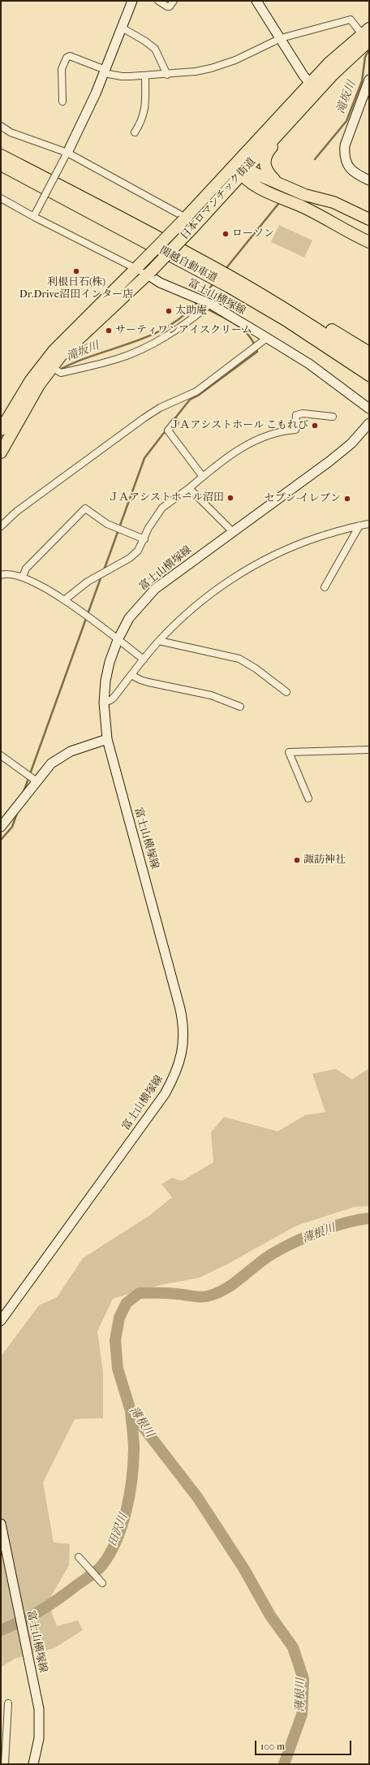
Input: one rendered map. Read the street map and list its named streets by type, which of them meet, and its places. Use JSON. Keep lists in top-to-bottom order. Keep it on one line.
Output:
{"streets":{"highway":["日本ロマンチック街道","関越自動車道"],"main road":["富士山横塚線"]},"crossings":[["日本ロマンチック街道","富士山横塚線"]],"water":["滝坂川","薄根川","田沢川"],"places":["ローソン","利根日石(株) Dr.Drive沼田インター店","太助庵","サーティワンアイスクリーム","ＪＡアシストホール こもれび","ＪＡアシストホール沼田","セブン-イレブン","諏訪神社"],"scale_bar":"100 m"}
